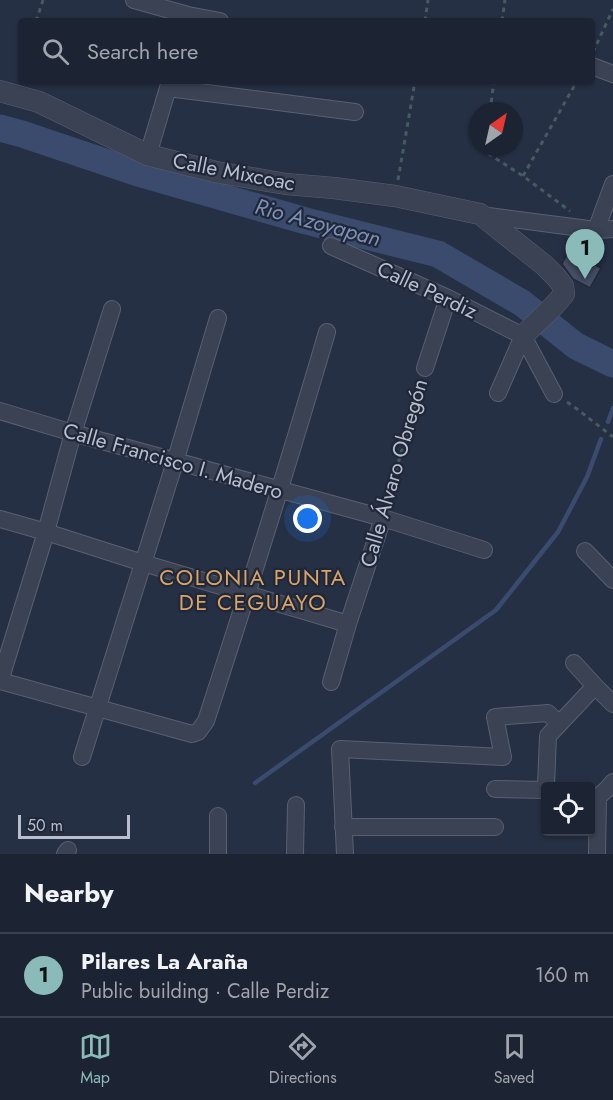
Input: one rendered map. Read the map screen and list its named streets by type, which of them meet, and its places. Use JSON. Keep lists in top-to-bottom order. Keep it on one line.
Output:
{"streets":{"street":["Calle Mixcoac","Calle Perdiz","Calle Francisco I. Madero","Calle Álvaro Obregón"]},"crossings":[["Calle Perdiz","Calle Álvaro Obregón"],["Calle Francisco I. Madero","Calle Álvaro Obregón"]],"districts":["COLONIA PUNTA DE CEGUAYO"],"water":["Rio Azoyapan"],"scale_bar":"50 m","north":"top right","page":{"search":"Search here","pins":"1","scale":"50 m","heading":"Nearby","list":[{"mark":"1","name":"Pilares La Araña","note":"Public building · Calle Perdiz","value":"160 m"}],"nav":["Map","Directions","Saved"]}}
